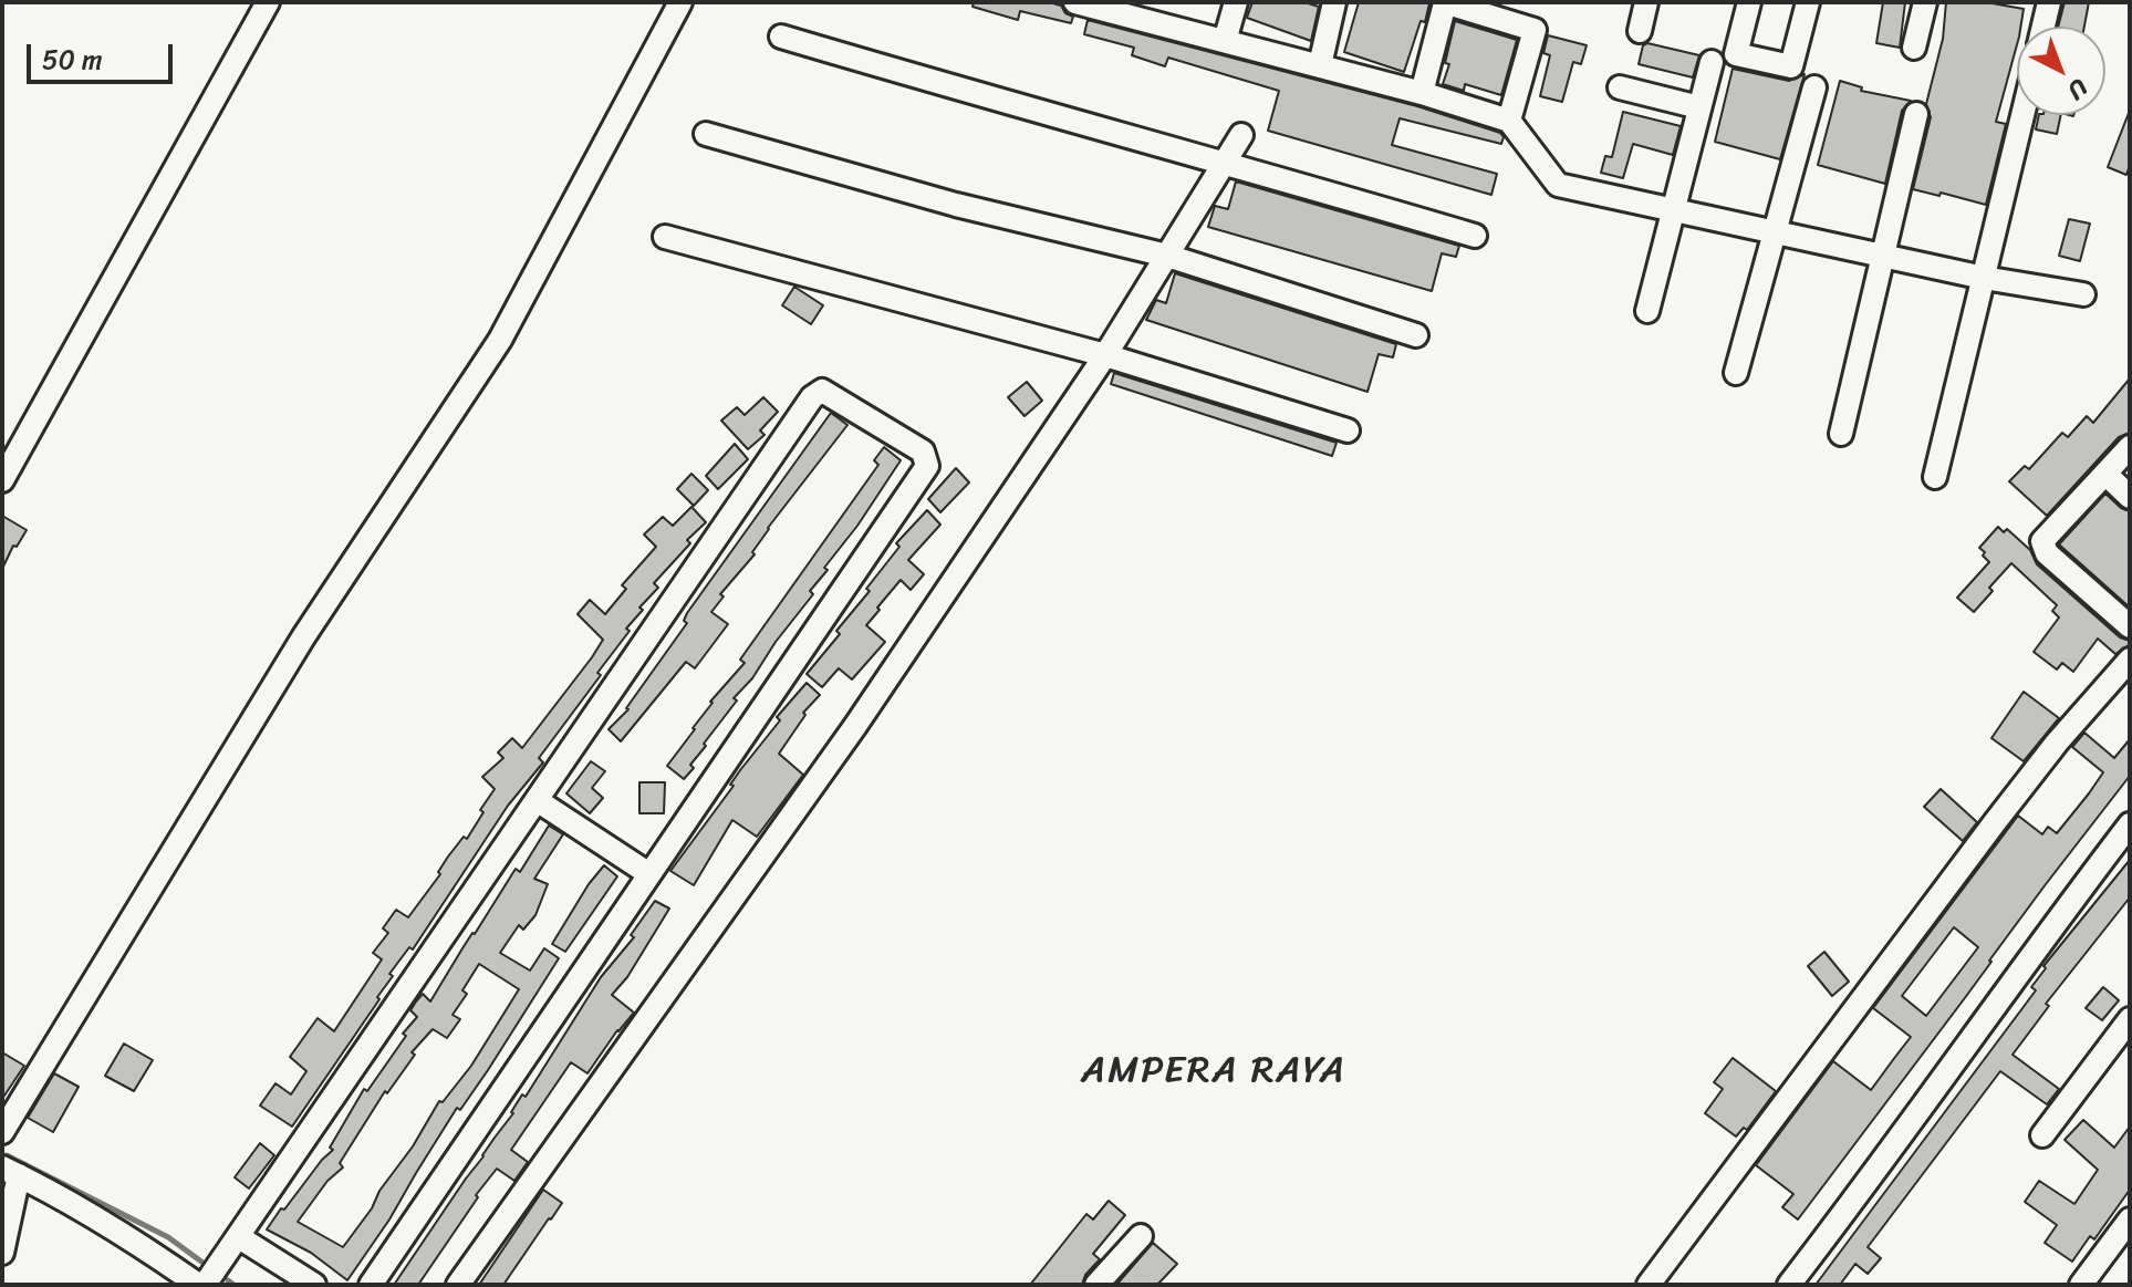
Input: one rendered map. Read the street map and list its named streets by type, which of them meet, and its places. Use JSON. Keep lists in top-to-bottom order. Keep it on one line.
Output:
{"districts":["AMPERA RAYA"],"scale_bar":"50 m","north":"bottom right"}
